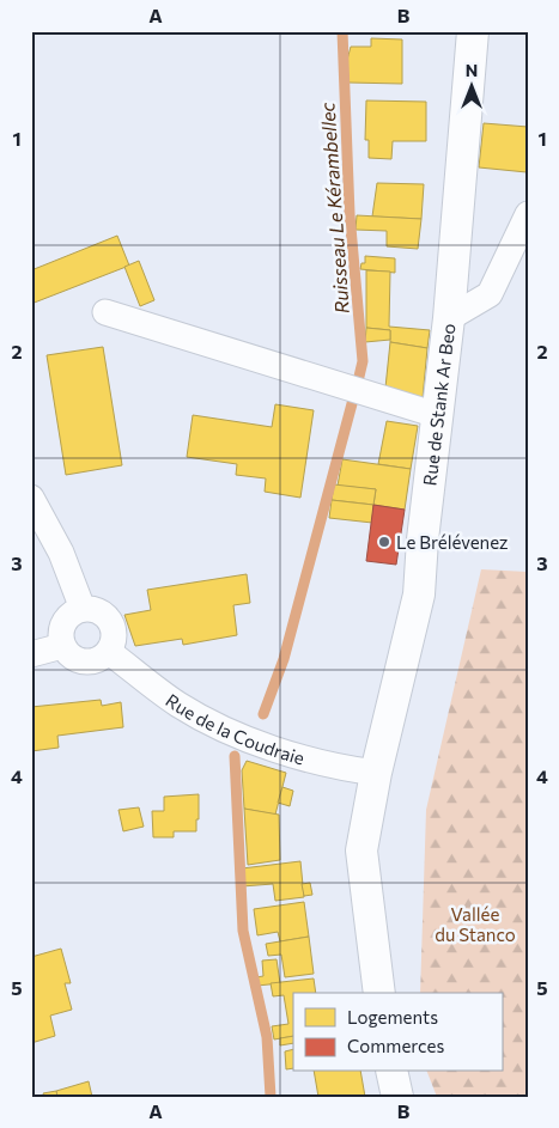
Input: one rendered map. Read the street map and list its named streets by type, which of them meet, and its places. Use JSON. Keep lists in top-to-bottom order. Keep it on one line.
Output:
{"streets":{"street":["Rue de Stank Ar Beo","Rue de la Coudraie"]},"crossings":[["Rue de Stank Ar Beo","Rue de la Coudraie"]],"water":["Ruisseau Le Kérambellec"],"parks":["Vallée du Stanco"],"places":["Le Brélévenez"],"legend":["Logements","Commerces"],"north":"top","grid":{"columns":["A","B"],"rows":["1","2","3","4","5"]}}
